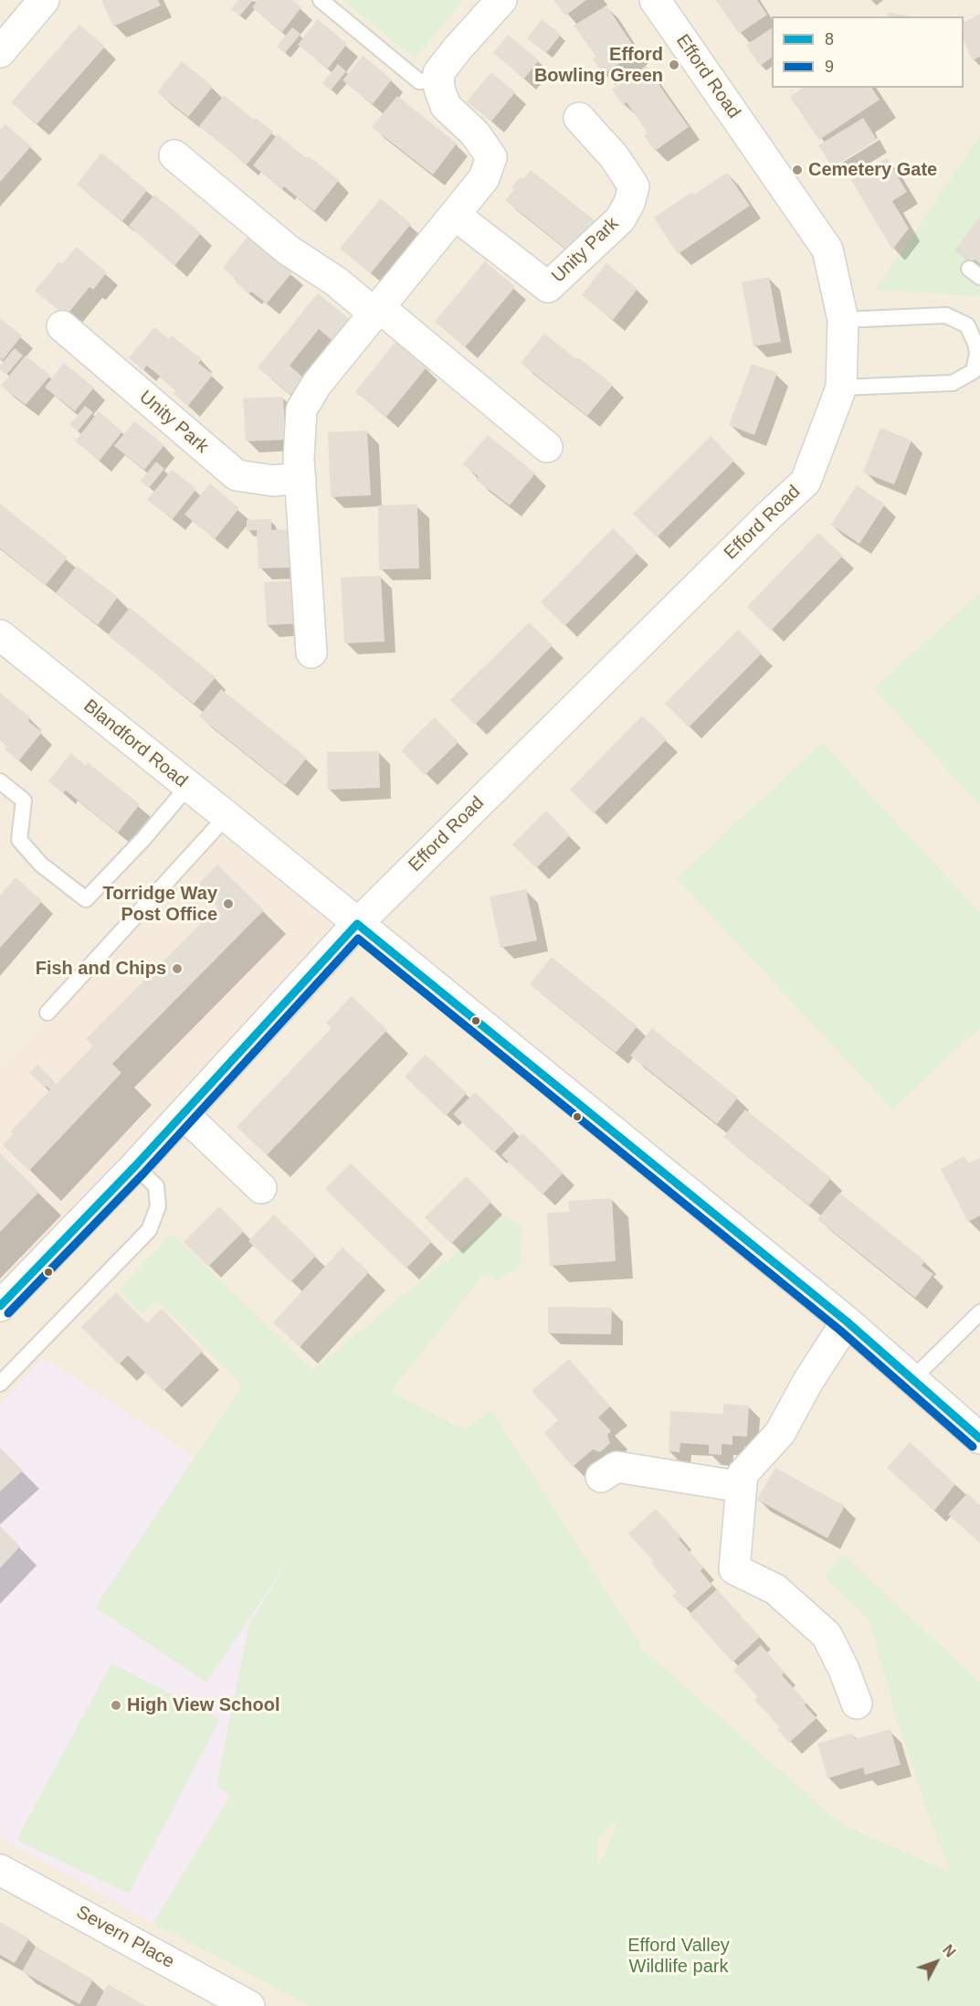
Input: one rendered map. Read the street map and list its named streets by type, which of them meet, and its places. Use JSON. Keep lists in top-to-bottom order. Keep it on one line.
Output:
{"streets":{"street":["Efford Road","Unity Park","Blandford Road","Severn Place"]},"crossings":[["Efford Road","Blandford Road"]],"parks":["Efford Valley Wildlife park"],"places":["Efford Bowling Green","Cemetery Gate","Torridge Way Post Office","Fish and Chips","High View School"],"lines":["transit line 8","transit line 9"],"legend":["8","9"],"north":"top right"}
